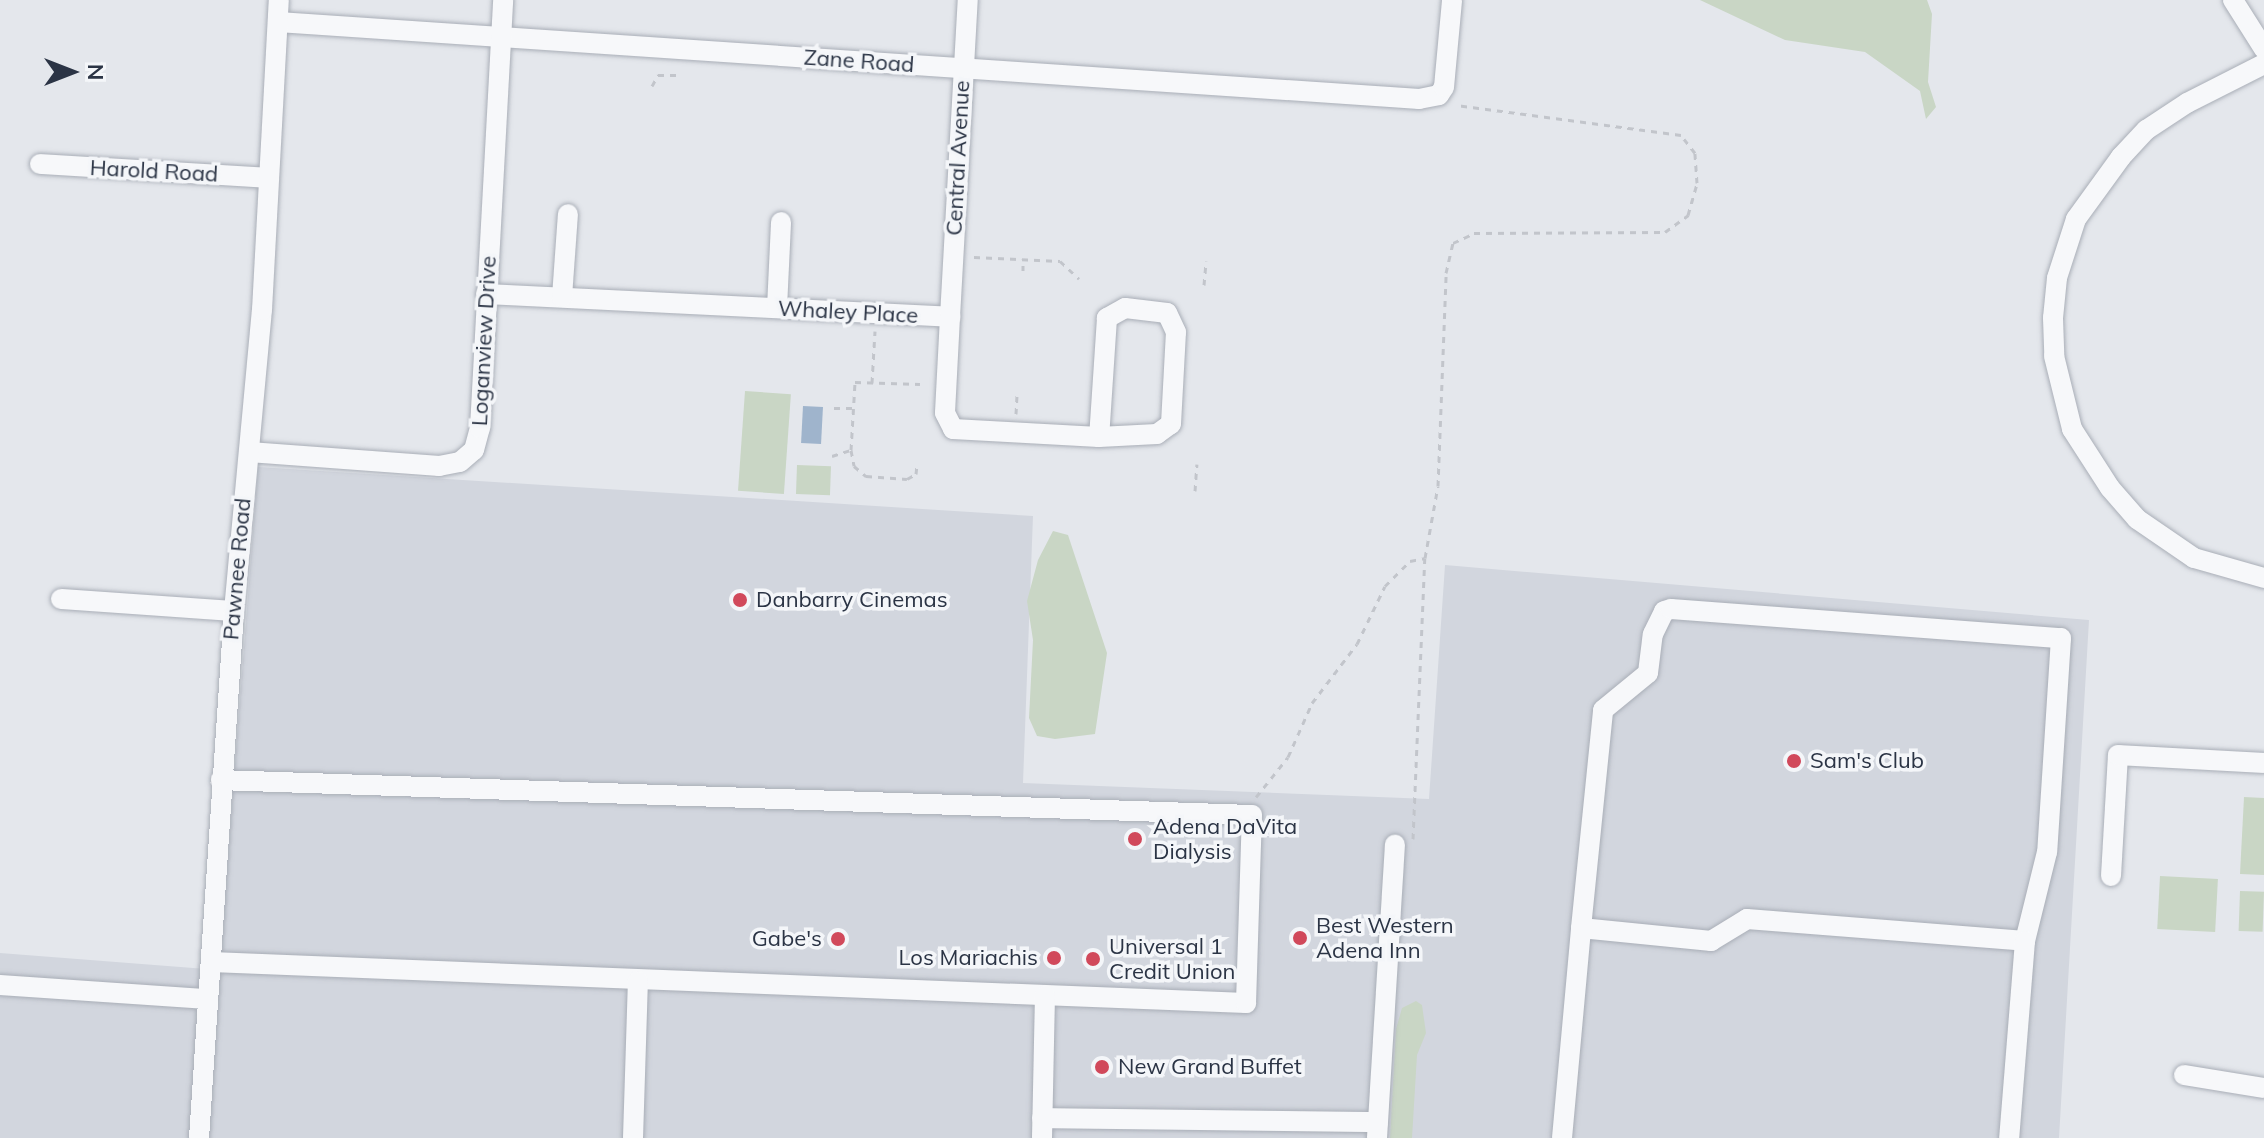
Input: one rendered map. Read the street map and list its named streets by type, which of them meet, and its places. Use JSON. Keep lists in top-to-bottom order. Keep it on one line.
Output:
{"streets":{"street":["Zane Road","Central Avenue","Harold Road","Whaley Place","Loganview Drive","Pawnee Road"]},"crossings":[["Zane Road","Central Avenue"],["Zane Road","Loganview Drive"],["Zane Road","Pawnee Road"],["Central Avenue","Whaley Place"],["Harold Road","Pawnee Road"],["Whaley Place","Loganview Drive"],["Loganview Drive","Pawnee Road"]],"places":["Danbarry Cinemas","Sam's Club","Adena DaVita Dialysis","Best Western Adena Inn","Gabe's","Los Mariachis","Universal 1 Credit Union","New Grand Buffet"],"north":"right"}
